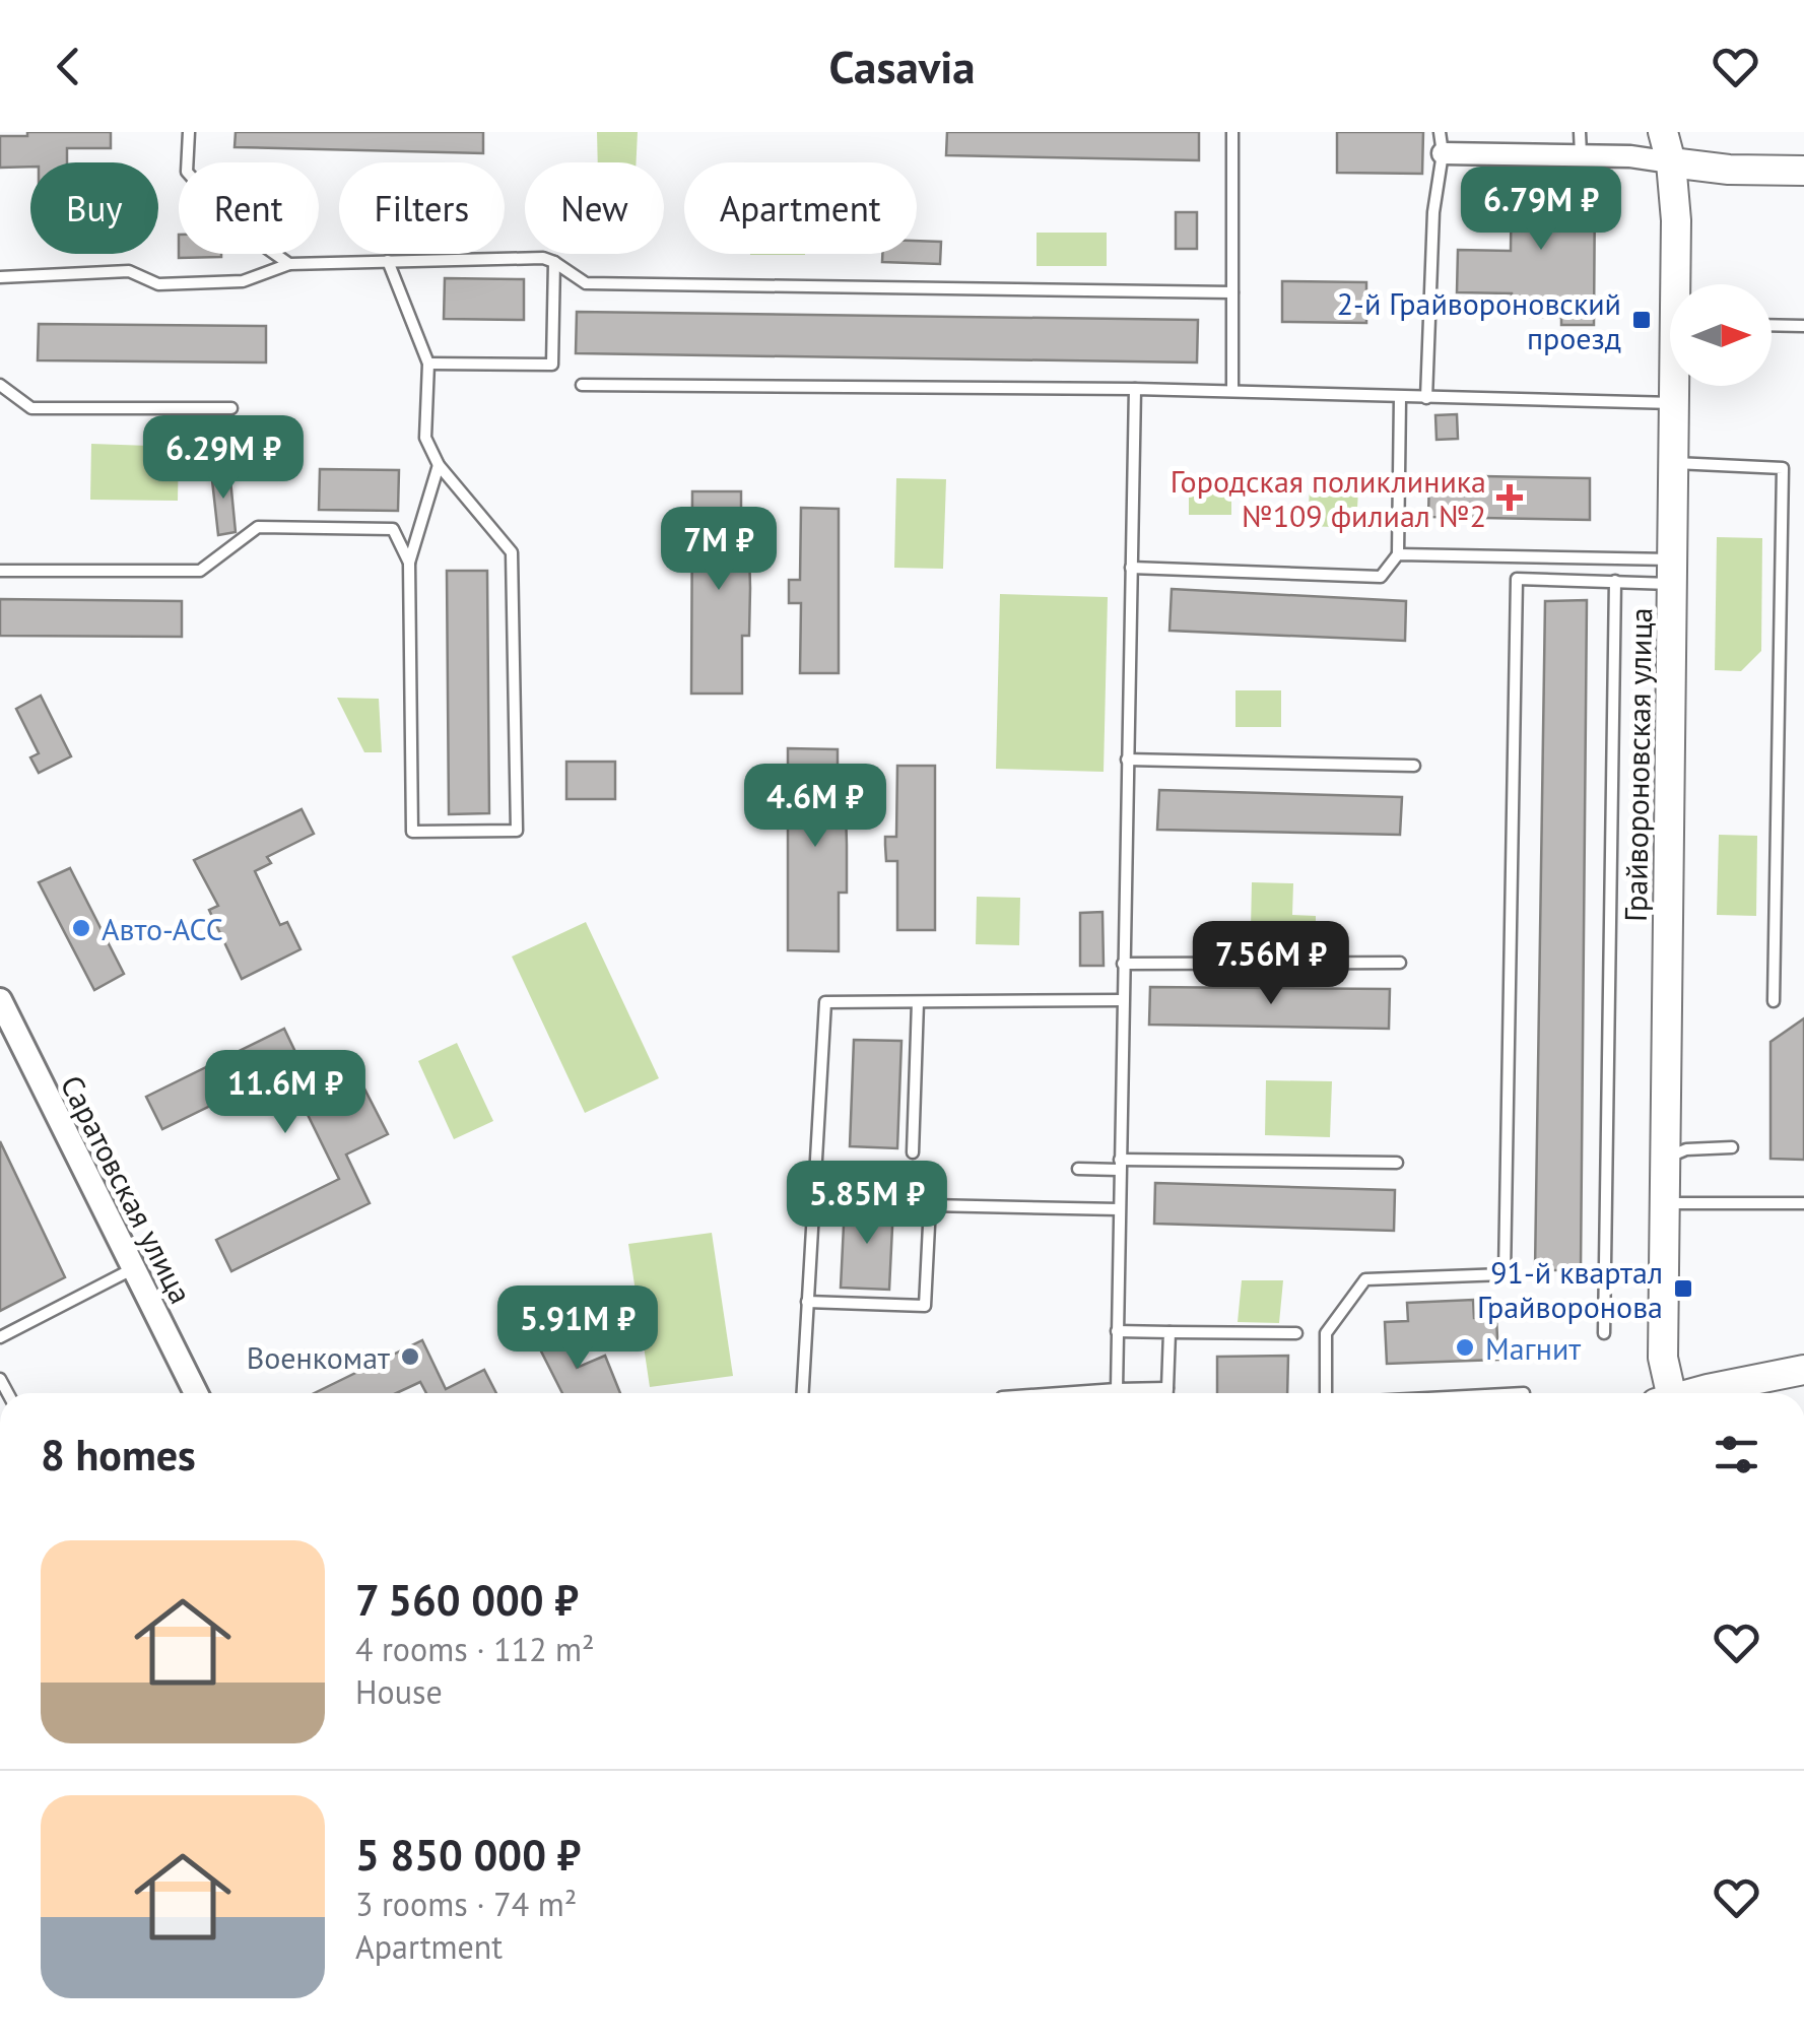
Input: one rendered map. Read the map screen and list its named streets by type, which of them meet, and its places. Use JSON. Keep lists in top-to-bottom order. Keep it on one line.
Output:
{"streets":{"main road":["Грайвороновская улица"],"street":["Саратовская улица"]},"places":{"transit":["2-й Грайвороновский проезд","91-й квартал Грайворонова"],"health":["Городская поликлиника №109 филиал №2"],"other":["Авто-АСС","Магнит","Военкомат"]},"north":"right","page":{"header":"Casavia","chip":["Buy","Rent","Filters","New","Apartment"],"price":["6.79M ₽","6.29M ₽","7M ₽","4.6M ₽","7.56M ₽","11.6M ₽","5.85M ₽","5.91M ₽"],"heading":"8 homes","list":[{"name":"7 560 000 ₽","note":"4 rooms · 112 m² · House"},{"name":"5 850 000 ₽","note":"3 rooms · 74 m² · Apartment"}]}}
